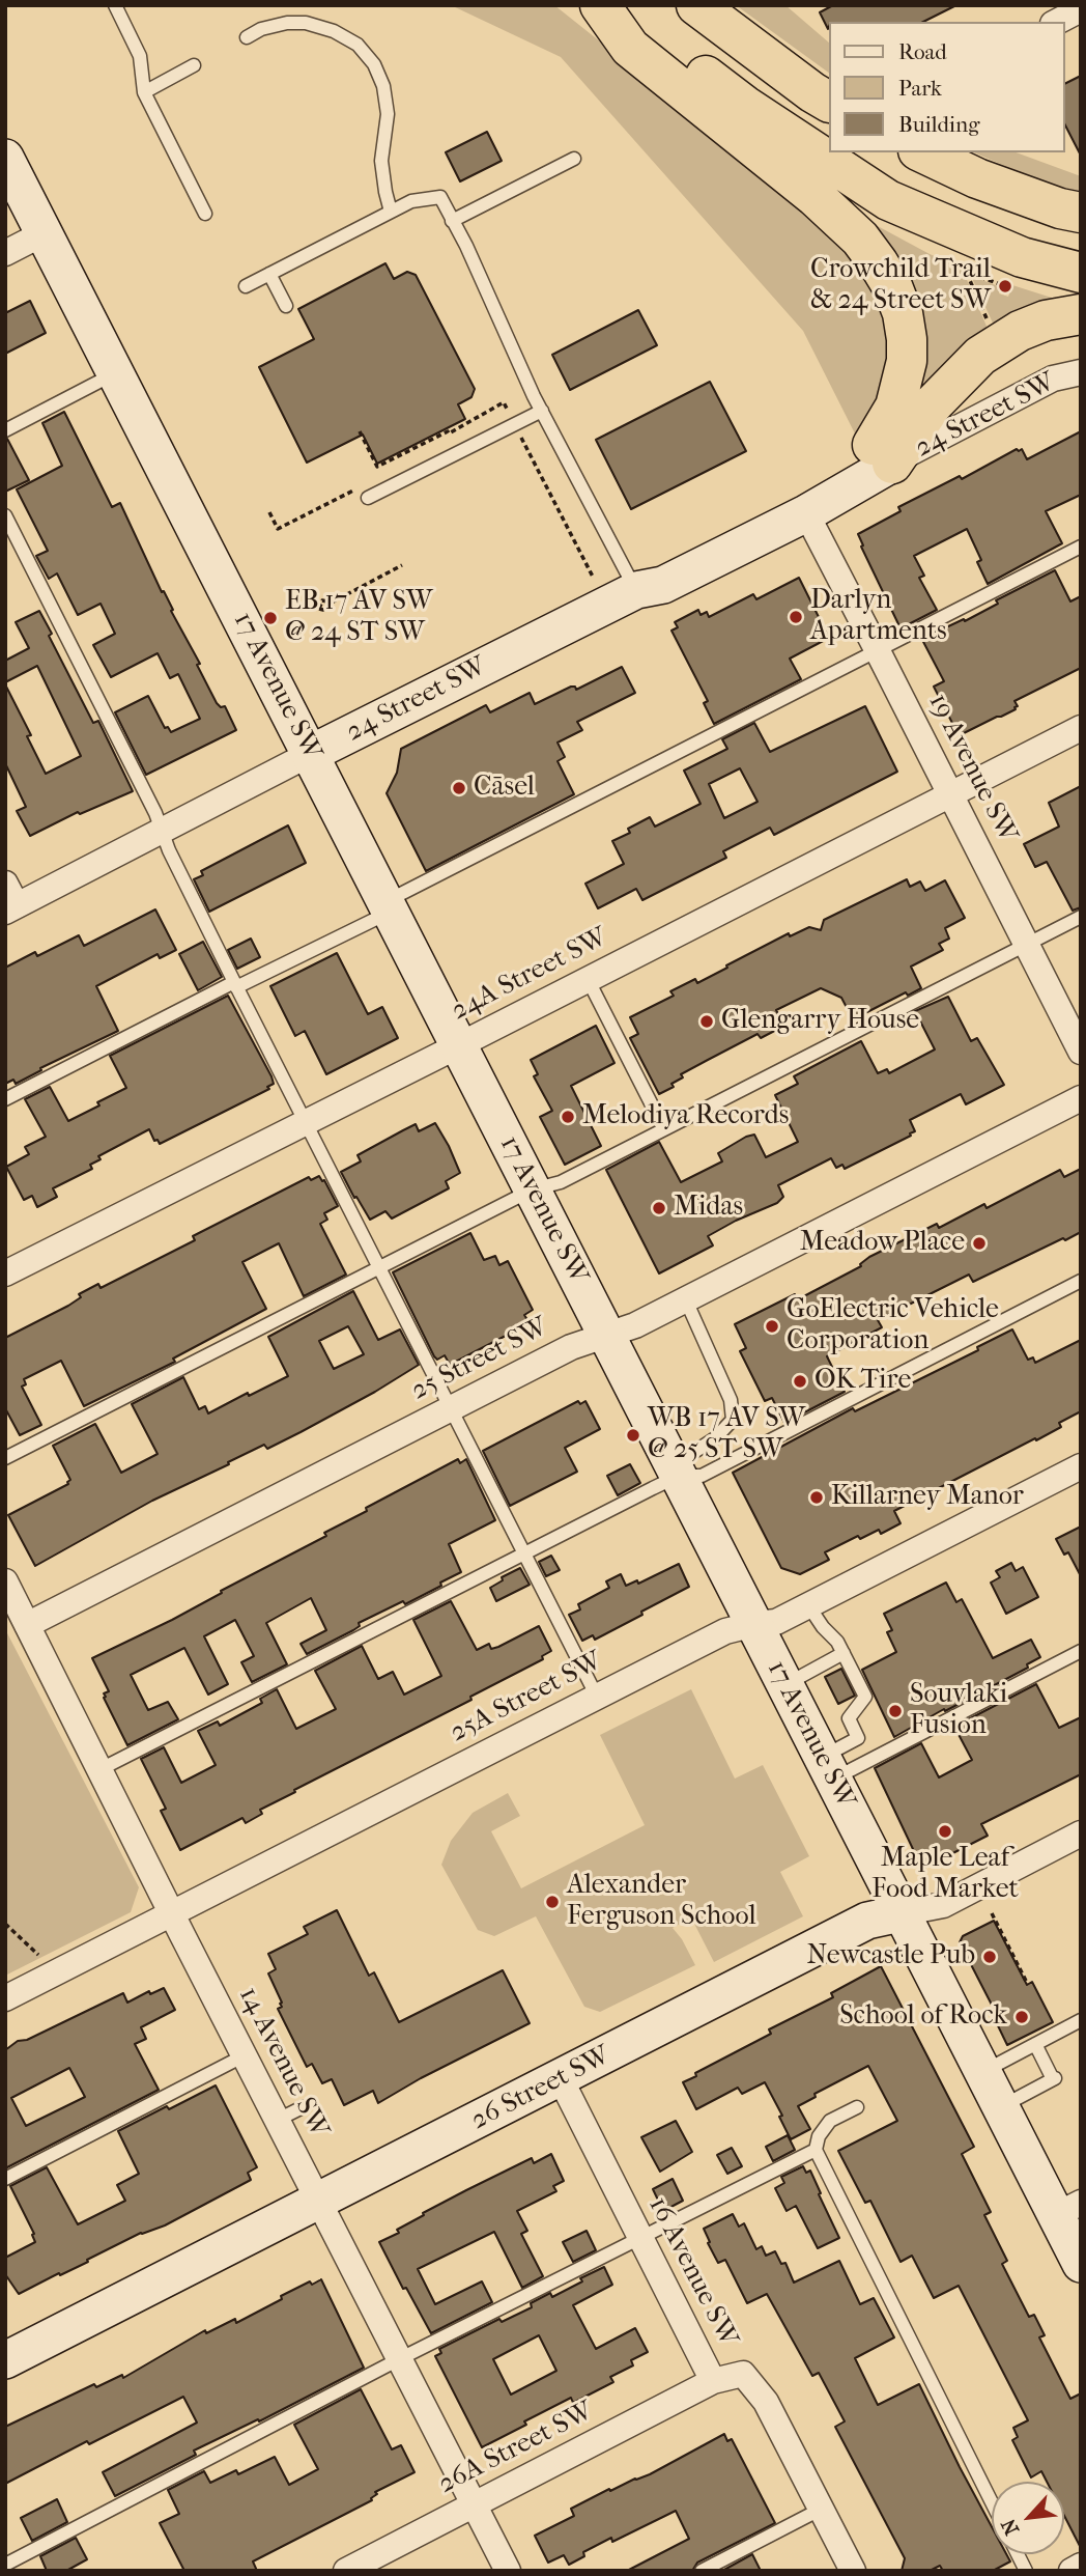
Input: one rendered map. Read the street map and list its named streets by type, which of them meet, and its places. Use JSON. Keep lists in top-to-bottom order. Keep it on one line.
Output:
{"streets":{"main road":["24 Street SW","17 Avenue SW","26 Street SW"],"street":["19 Avenue SW","24A Street SW","25 Street SW","25A Street SW","14 Avenue SW","16 Avenue SW","26A Street SW"]},"crossings":[["24 Street SW","17 Avenue SW"],["24 Street SW","19 Avenue SW"],["17 Avenue SW","24A Street SW"],["17 Avenue SW","25 Street SW"],["17 Avenue SW","25A Street SW"],["17 Avenue SW","26 Street SW"],["19 Avenue SW","24A Street SW"],["25 Street SW","14 Avenue SW"],["25A Street SW","14 Avenue SW"],["14 Avenue SW","26 Street SW"],["14 Avenue SW","26A Street SW"],["26 Street SW","16 Avenue SW"],["16 Avenue SW","26A Street SW"]],"places":["Crowchild Trail & 24 Street SW","Darlyn Apartments","EB 17 AV SW @ 24 ST SW","Cāsel","Glengarry House","Melodiya Records","Midas","Meadow Place","GoElectric Vehicle Corporation","OK Tire","WB 17 AV SW @ 25 ST SW","Killarney Manor","Souvlaki Fusion","Maple Leaf Food Market","Alexander Ferguson School","Newcastle Pub","School of Rock"],"legend":["Road","Park","Building"],"north":"bottom left"}
